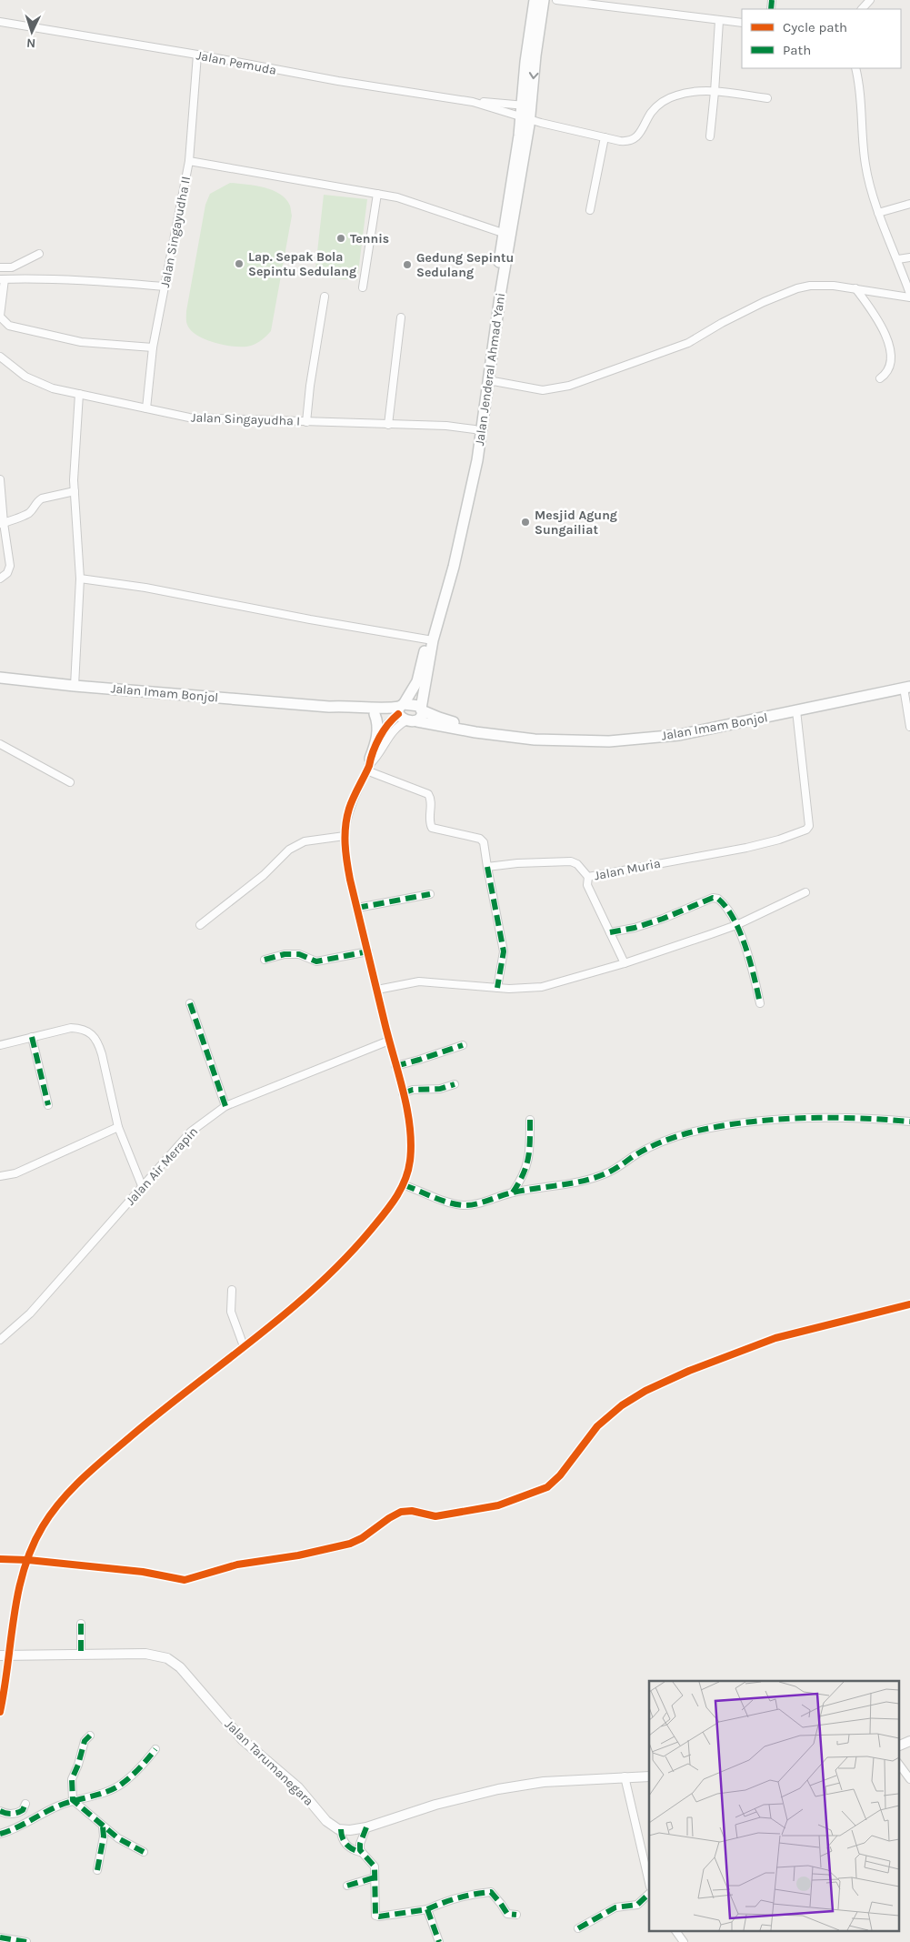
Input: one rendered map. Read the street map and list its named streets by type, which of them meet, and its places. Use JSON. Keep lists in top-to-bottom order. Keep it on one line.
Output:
{"streets":{"main road":["Jalan Jenderal Ahmad Yani","Jalan Imam Bonjol"],"street":["Jalan Pemuda","Jalan Singayudha II","Jalan Singayudha I","Jalan Muria","Jalan Air Merapin","Jalan Tarumanegara"]},"crossings":[["Jalan Pemuda","Jalan Singayudha II"],["Jalan Pemuda","Jalan Jenderal Ahmad Yani"],["Jalan Singayudha II","Jalan Singayudha I"],["Jalan Jenderal Ahmad Yani","Jalan Singayudha I"],["Jalan Jenderal Ahmad Yani","Jalan Imam Bonjol"],["Jalan Imam Bonjol","Jalan Muria"]],"places":["Tennis","Lap. Sepak Bola Sepintu Sedulang","Gedung Sepintu Sedulang","Mesjid Agung Sungailiat"],"legend":["Cycle path","Path"],"north":"bottom"}
